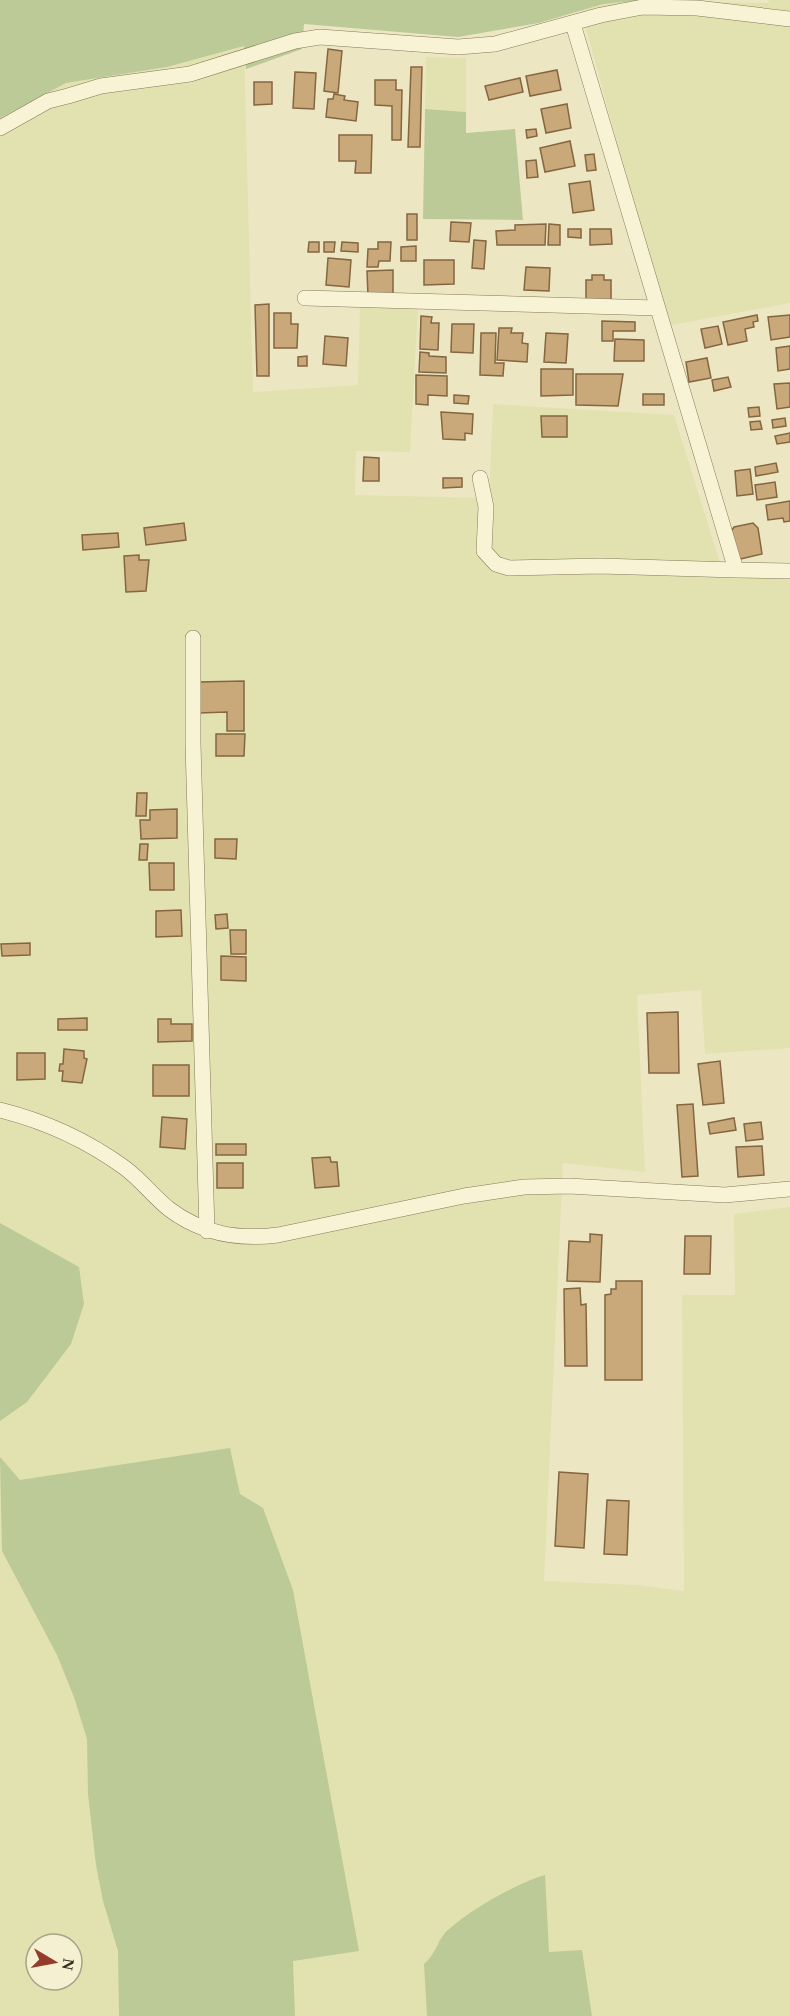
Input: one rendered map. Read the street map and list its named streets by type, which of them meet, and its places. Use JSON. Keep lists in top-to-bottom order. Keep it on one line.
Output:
{"north":"right"}
